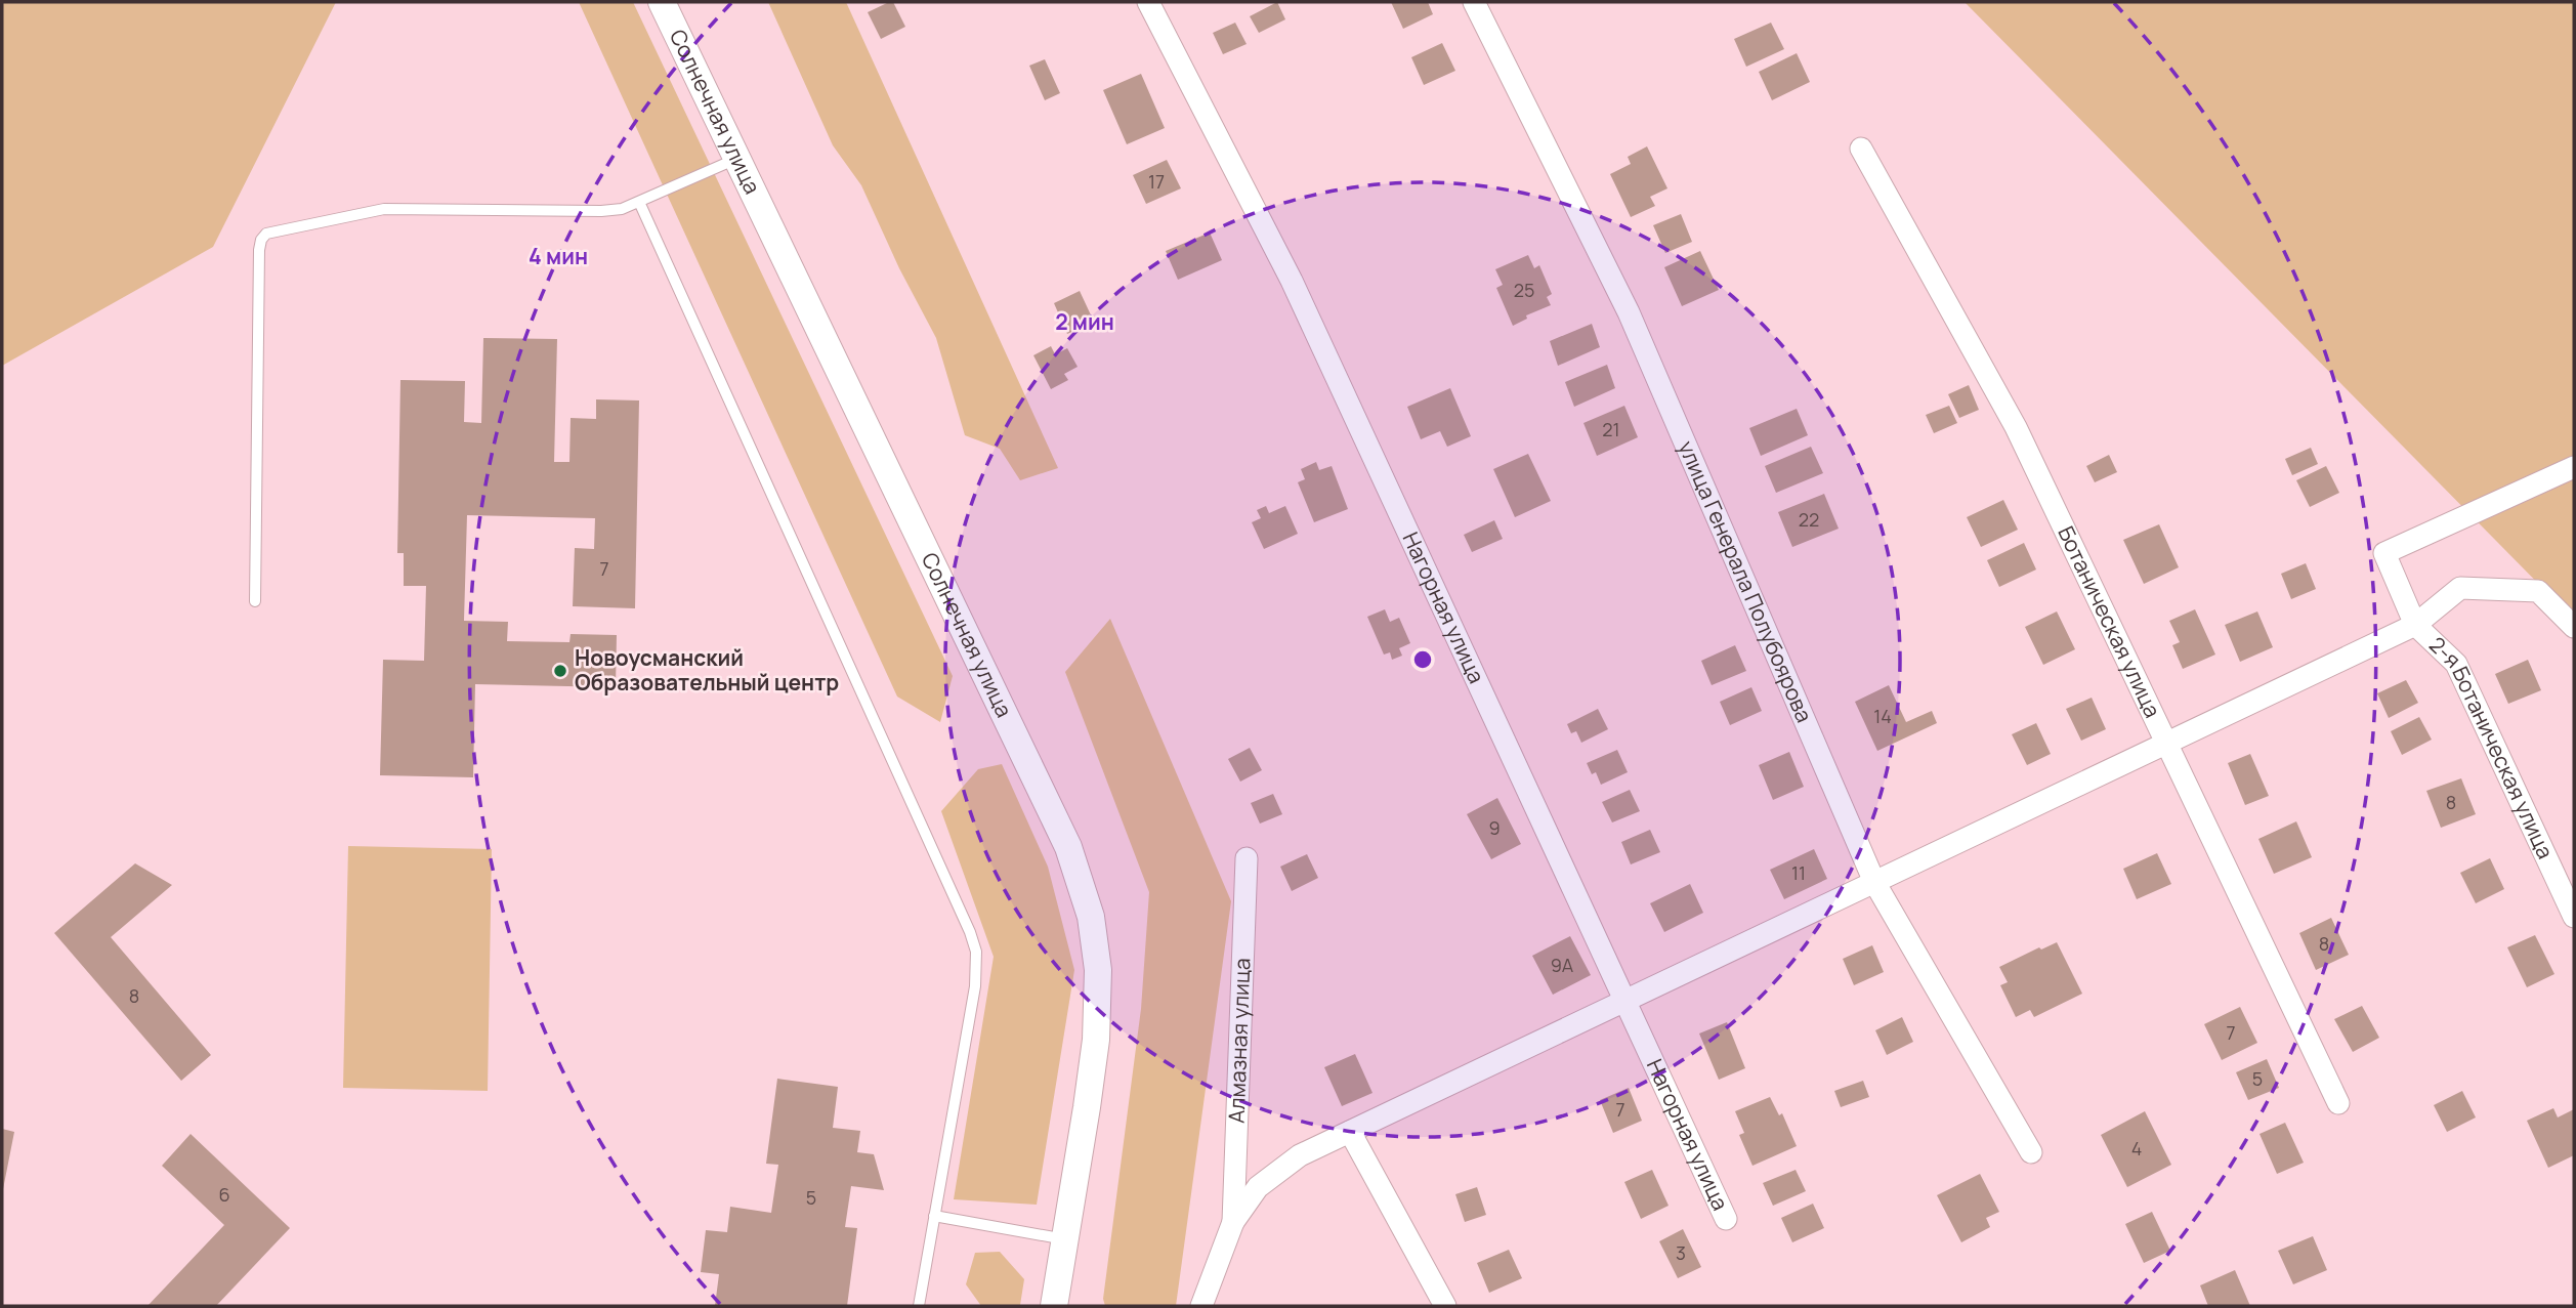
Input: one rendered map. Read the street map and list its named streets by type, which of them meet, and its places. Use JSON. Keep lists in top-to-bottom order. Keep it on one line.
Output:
{"streets":{"street":["Солнечная улица","улица Генерала Полубоярова","Нагорная улица","Ботаническая улица","2-я Ботаническая улица","Алмазная улица"]},"places":["Новоусманский Образовательный центр"],"house_numbers":["17","25","21","22","7","14","8","9","11","8","9А","8","7","5","7","4","6","5","3"],"rings":["4 мин","2 мин"]}
